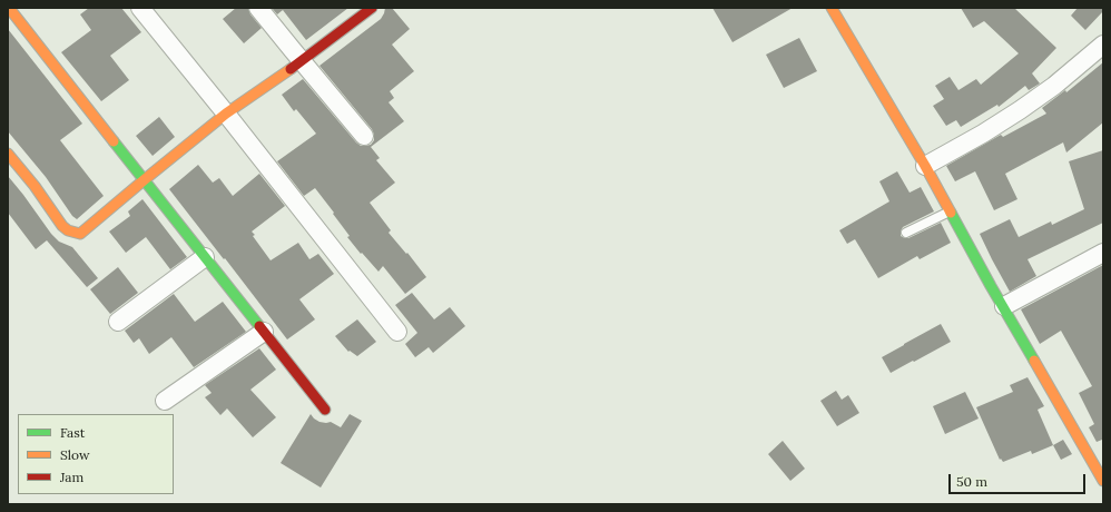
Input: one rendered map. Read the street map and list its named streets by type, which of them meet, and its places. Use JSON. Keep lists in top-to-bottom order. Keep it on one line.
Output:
{"legend":["Fast","Slow","Jam"],"scale_bar":"50 m"}
